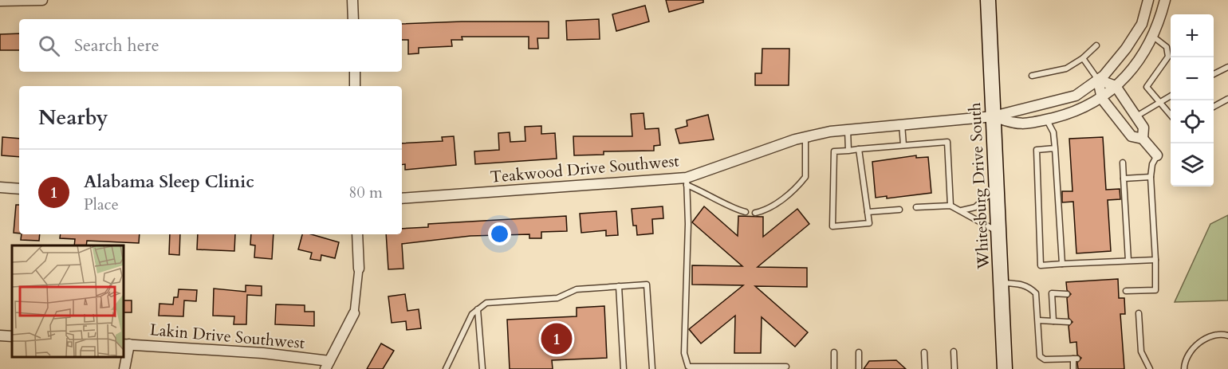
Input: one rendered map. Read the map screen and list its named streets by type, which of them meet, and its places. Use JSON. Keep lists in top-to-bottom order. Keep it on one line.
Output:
{"streets":{"main road":["Whitesburg Drive South"],"street":["Teakwood Drive Southwest","Lakin Drive Southwest"]},"crossings":[["Teakwood Drive Southwest","Whitesburg Drive South"]],"page":{"map_buttons":["+","−"],"search":"Search here","heading":"Nearby","list":[{"mark":"1","name":"Alabama Sleep Clinic","note":"Place","value":"80 m"}],"pins":"1"}}
